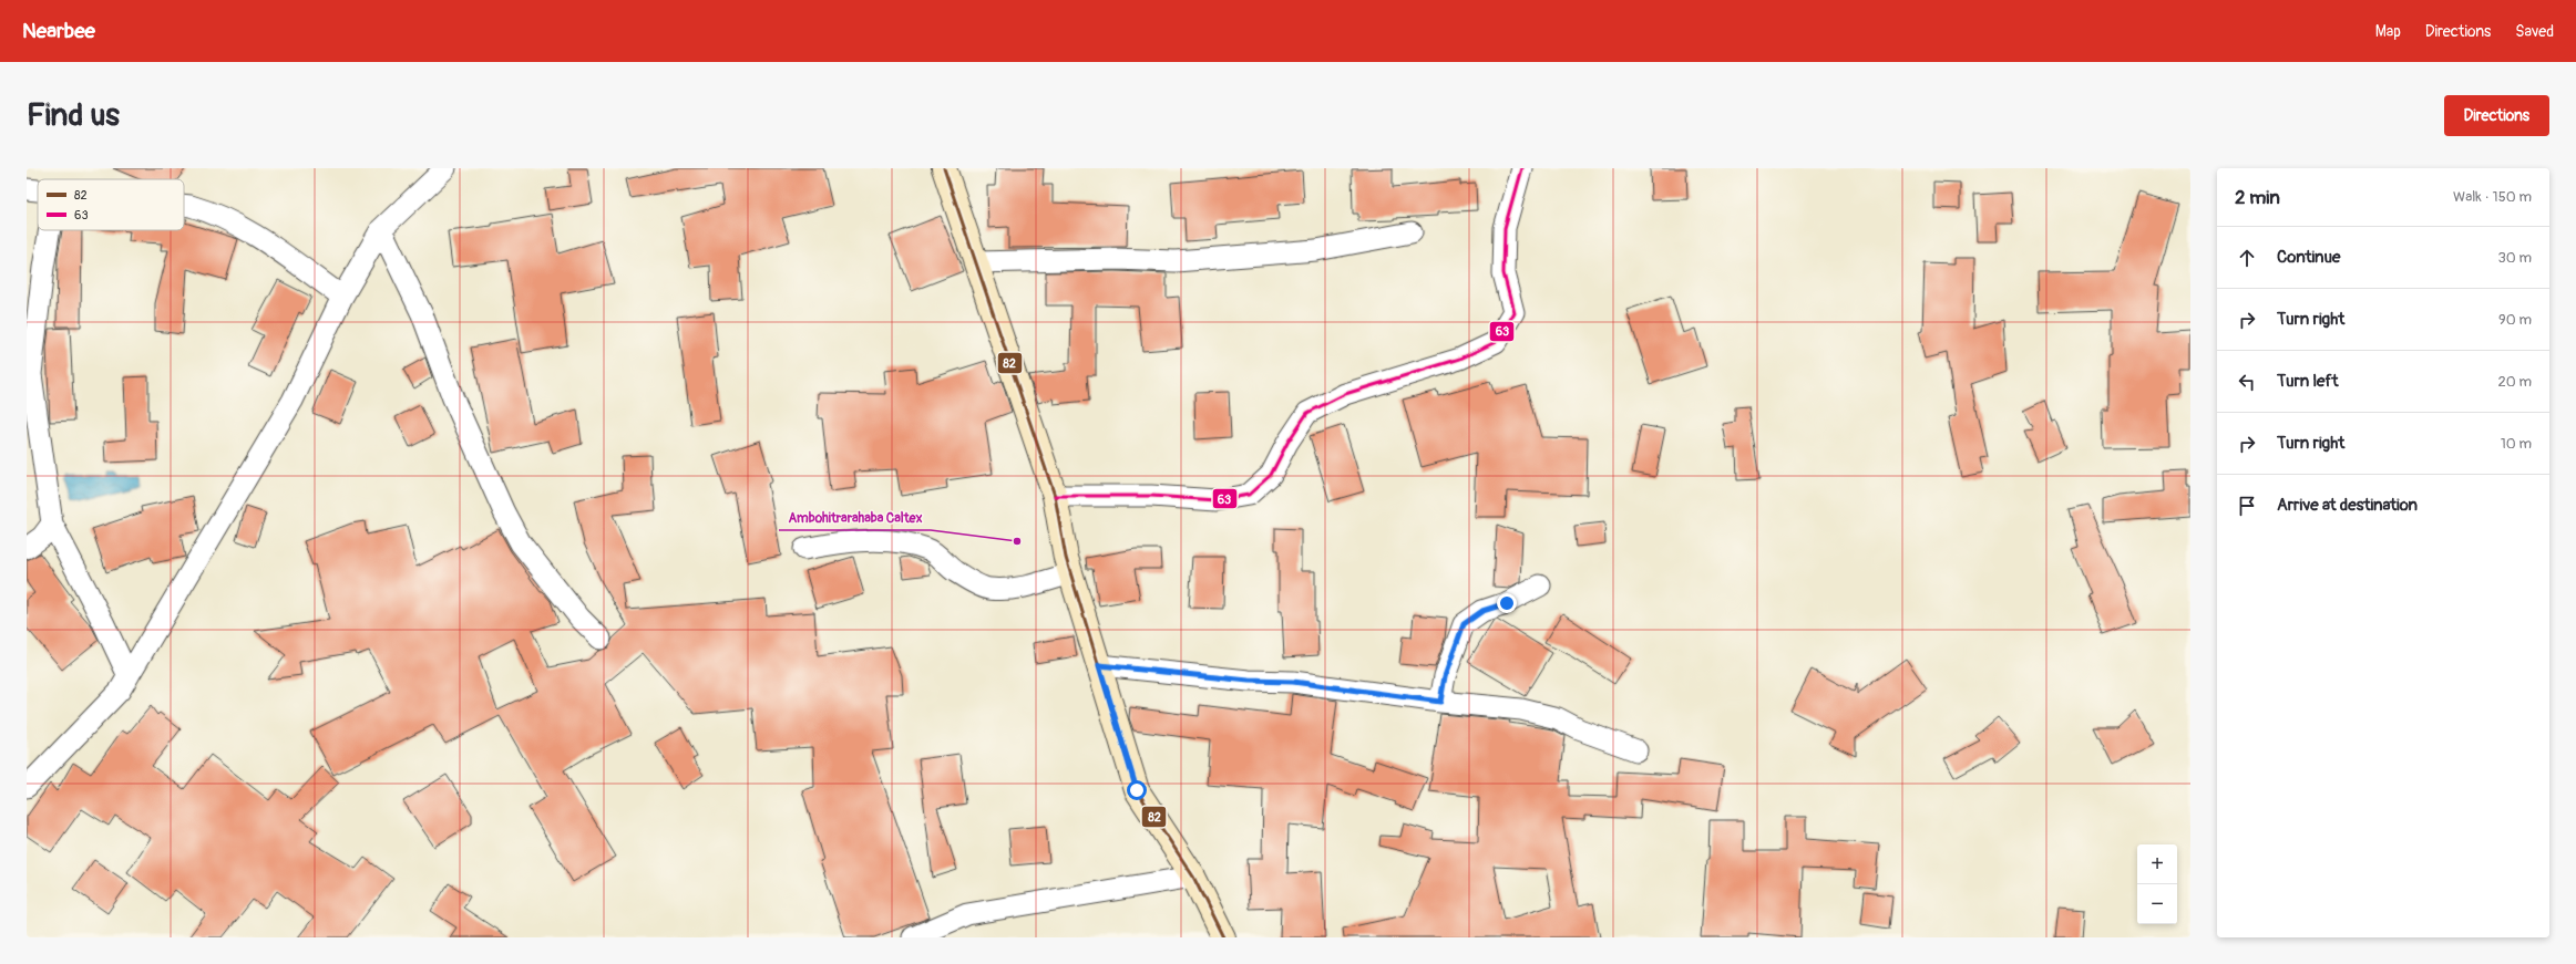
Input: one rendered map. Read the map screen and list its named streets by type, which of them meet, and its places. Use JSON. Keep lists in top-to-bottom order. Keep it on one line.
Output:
{"places":["Ambohitrarahaba Caltex"],"lines":["transit line 82","transit line 63"],"legend":["82","63"],"page":{"header":"Nearbee","nav":["Map","Directions","Saved"],"buttons":"Directions","title":"Find us","heading":["2 min","Walk · 150 m"],"list":[["Continue","30 m"],["Turn right","90 m"],["Turn left","20 m"],["Turn right","10 m"],"Arrive at destination"],"map_buttons":["+","−"]}}
